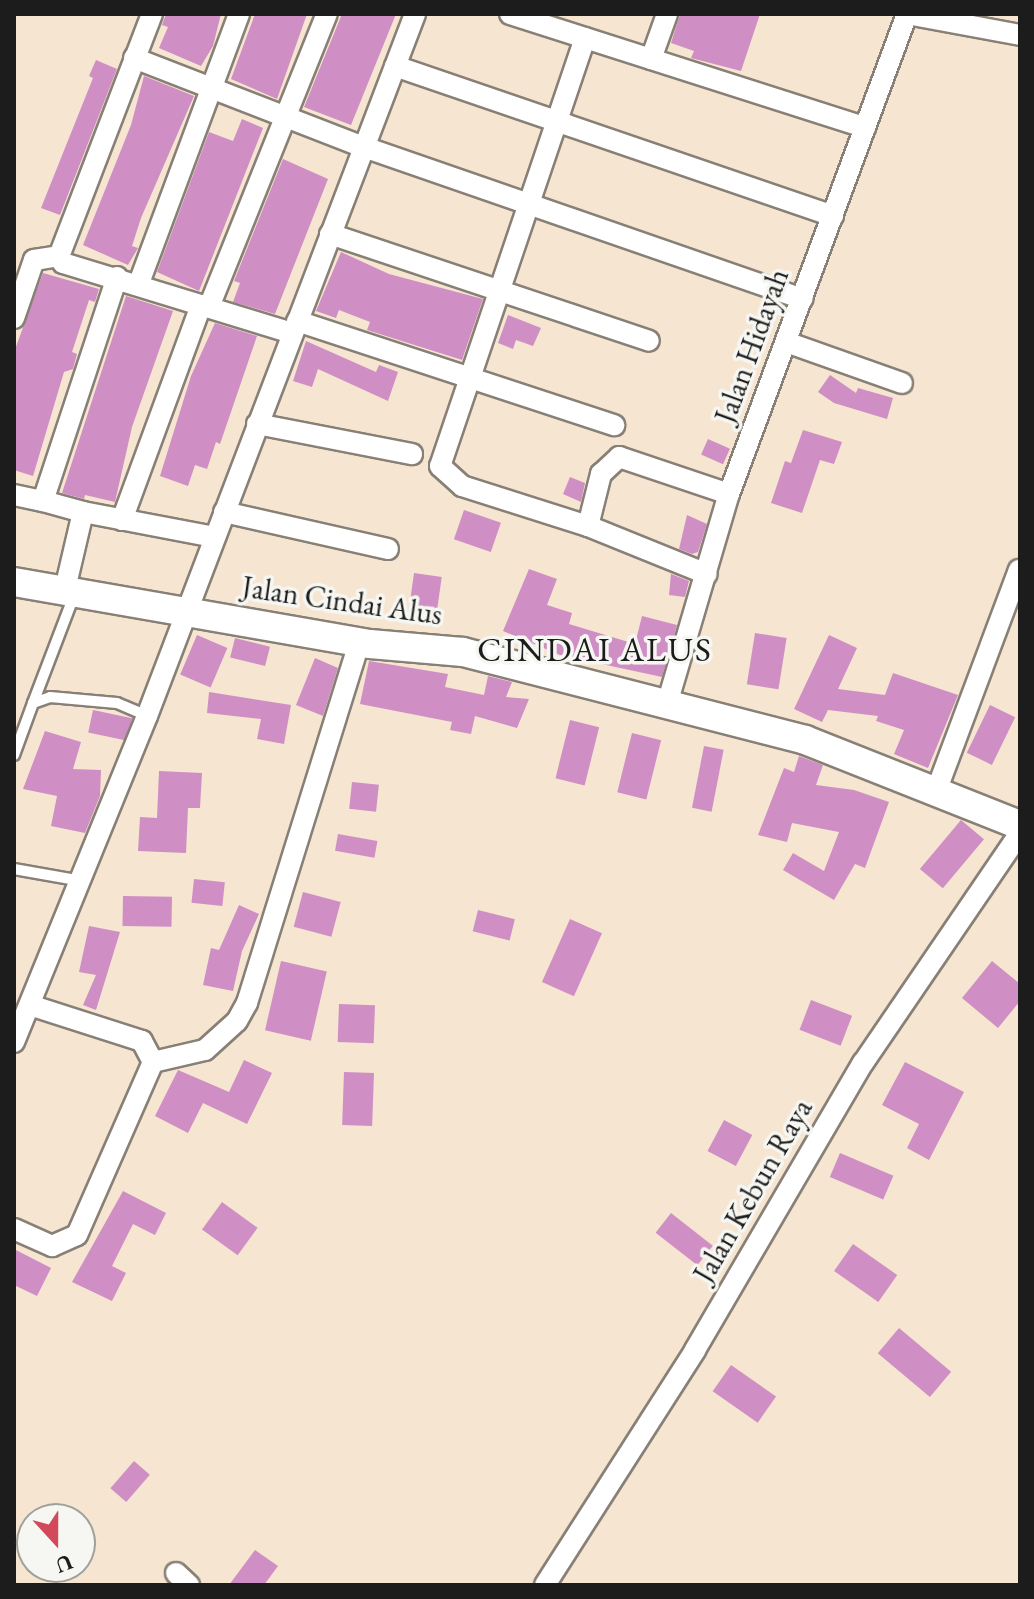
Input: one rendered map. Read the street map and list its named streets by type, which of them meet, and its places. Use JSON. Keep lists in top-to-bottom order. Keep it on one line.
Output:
{"streets":{"street":["Jalan Hidayah","Jalan Cindai Alus","Jalan Kebun Raya"]},"crossings":[["Jalan Hidayah","Jalan Cindai Alus"]],"districts":["CINDAI ALUS"],"north":"bottom"}
